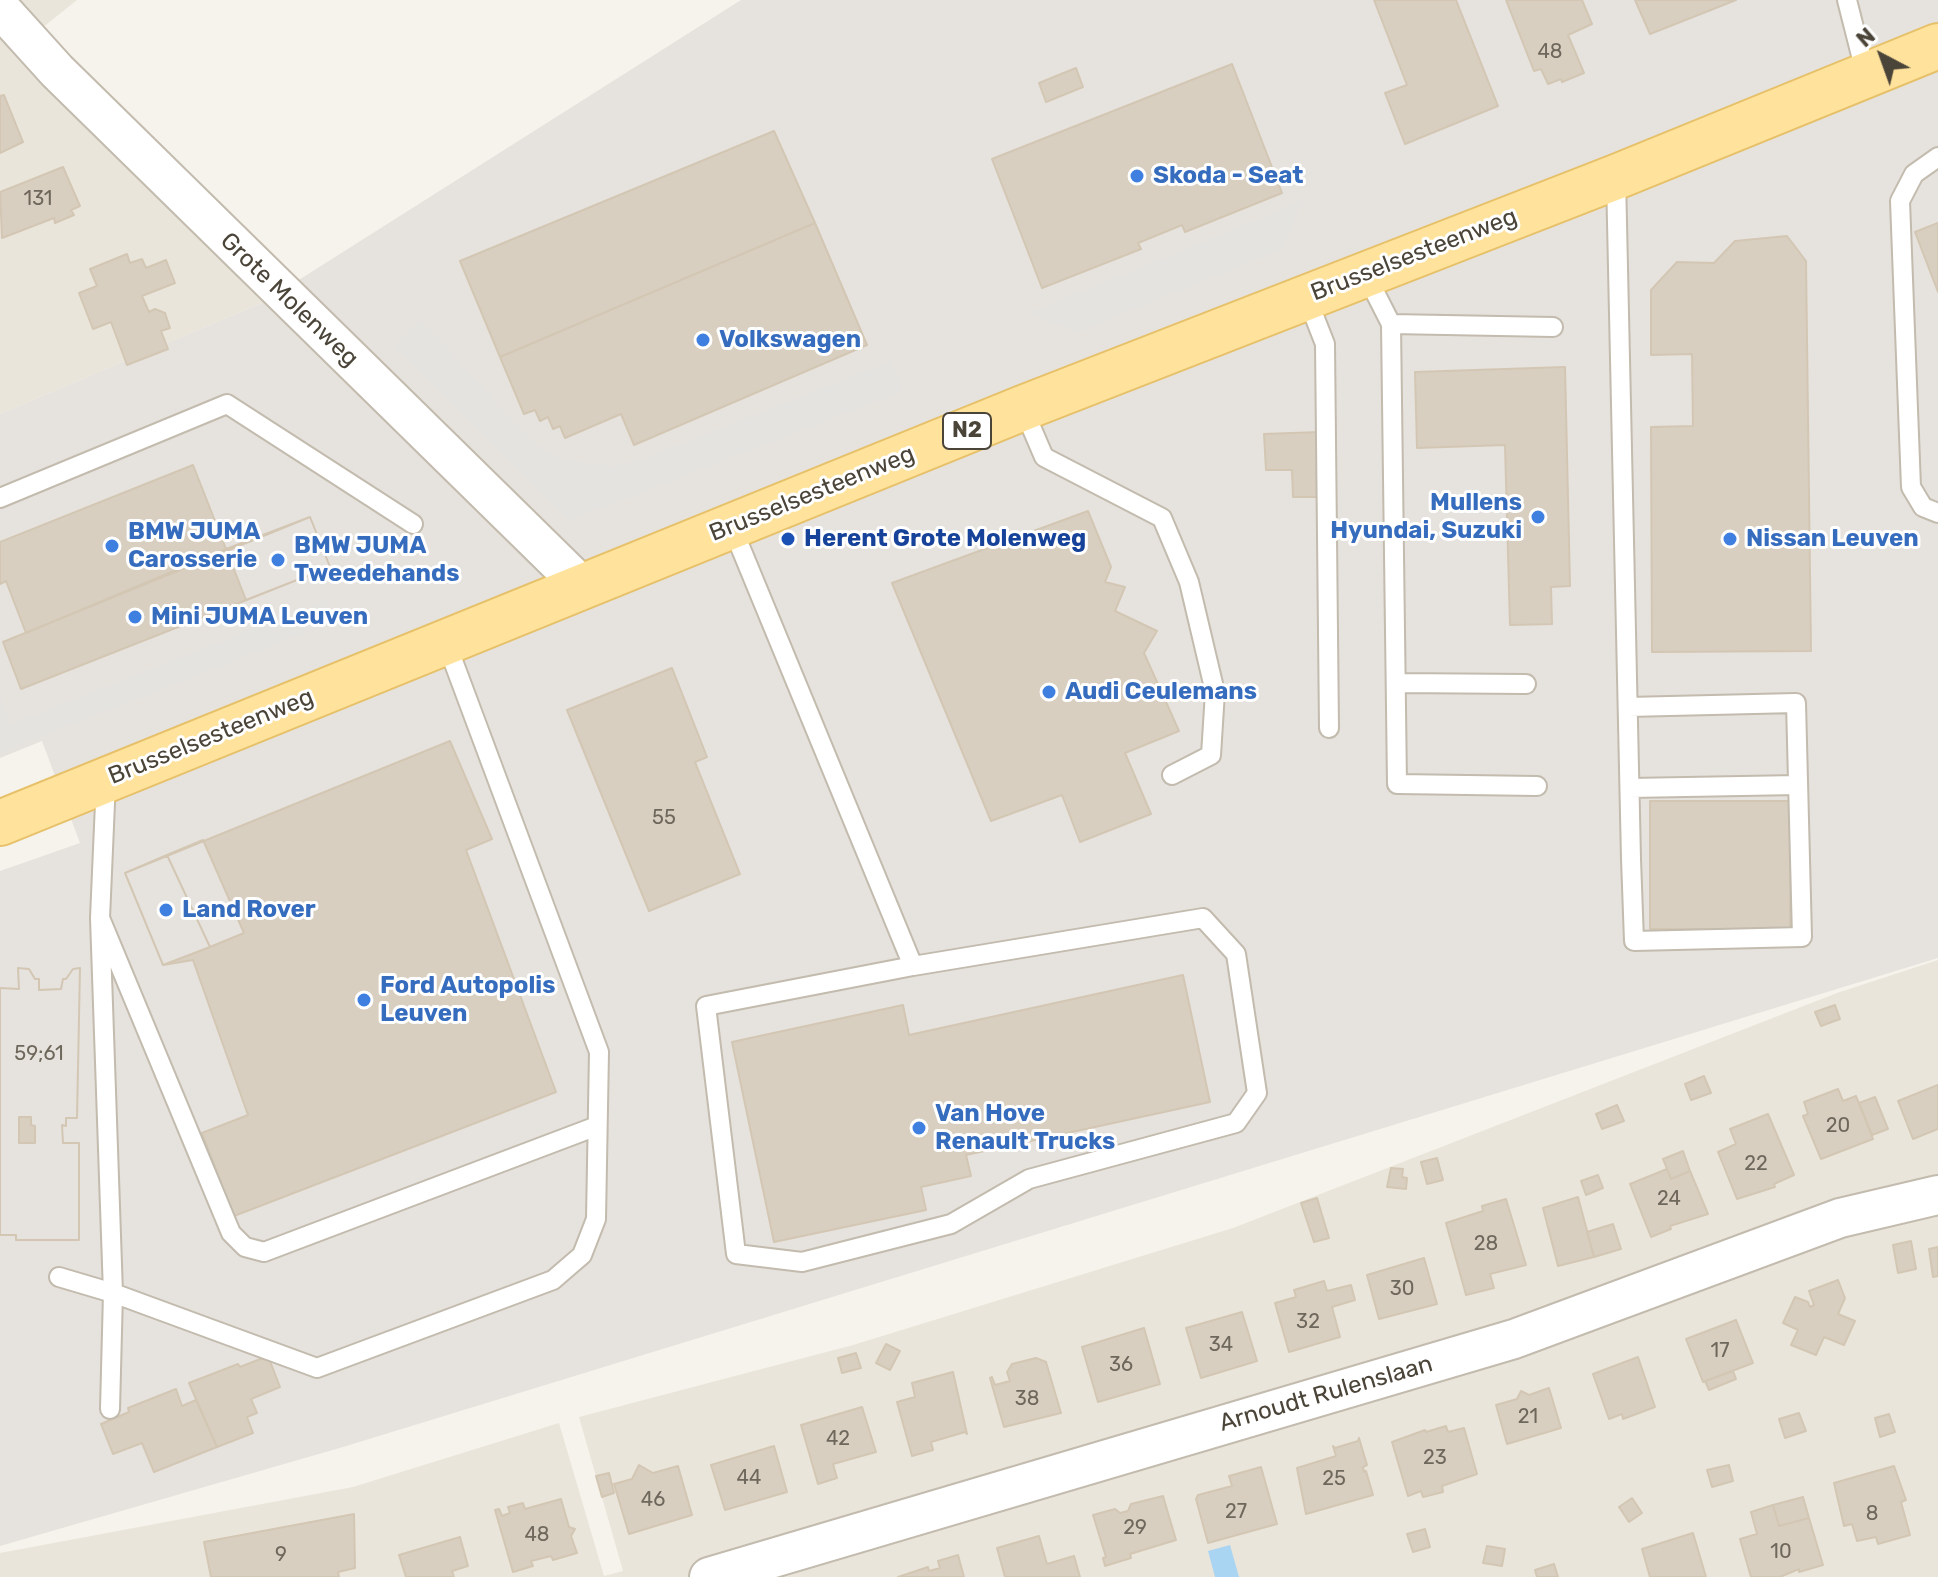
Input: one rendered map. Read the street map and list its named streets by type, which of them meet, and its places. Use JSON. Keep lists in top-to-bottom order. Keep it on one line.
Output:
{"streets":{"main road":["Brusselsesteenweg","N2"],"street":["Grote Molenweg","Arnoudt Rulenslaan"]},"crossings":[["Brusselsesteenweg","Grote Molenweg"]],"places":["Skoda - Seat","Volkswagen","Mullens Hyundai, Suzuki","Herent Grote Molenweg","Nissan Leuven","BMW JUMA Carosserie","BMW JUMA Tweedehands","Mini JUMA Leuven","Audi Ceulemans","Land Rover","Ford Autopolis Leuven","Van Hove Renault Trucks"],"house_numbers":["48","131","55","59;61","20","22","24","28","30","32","34","17","36","38","21","42","23","44","25","46","27","8","29","48","10","9"],"north":"top left"}
